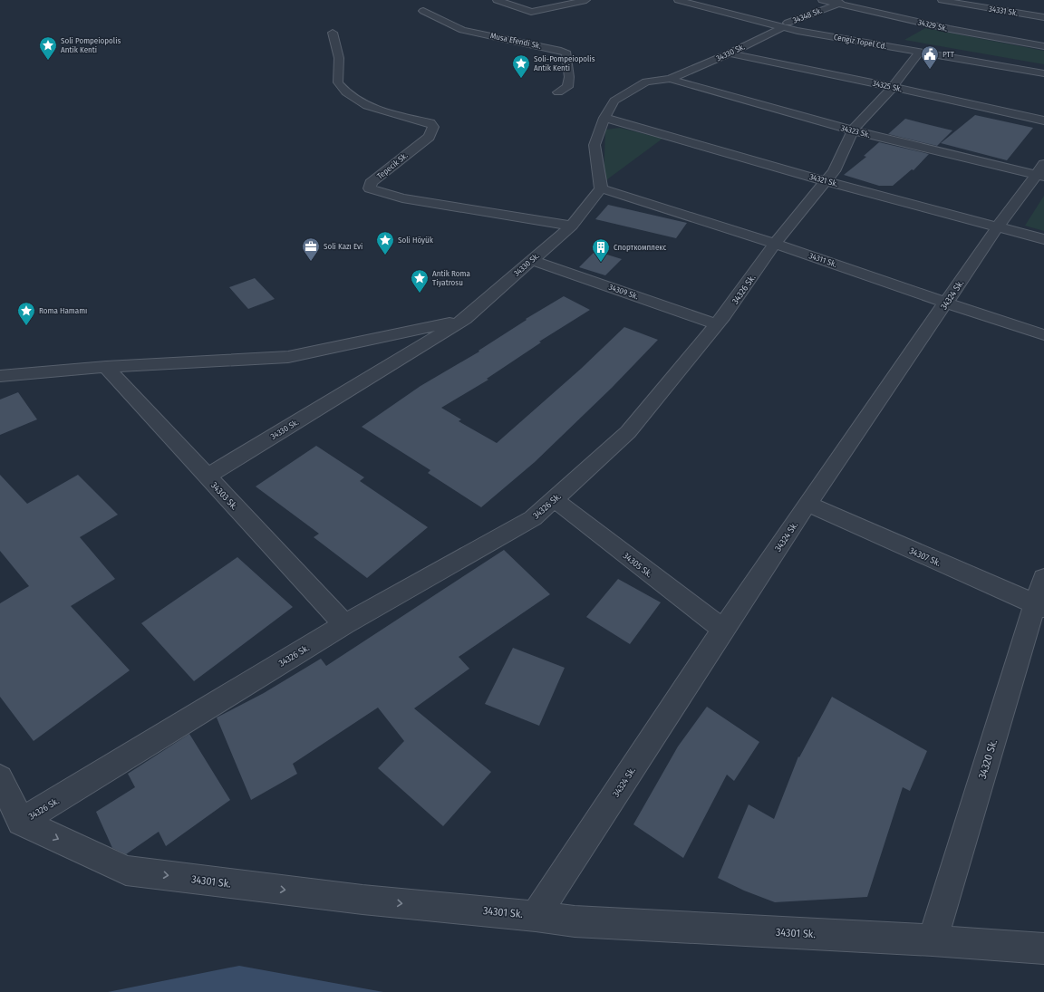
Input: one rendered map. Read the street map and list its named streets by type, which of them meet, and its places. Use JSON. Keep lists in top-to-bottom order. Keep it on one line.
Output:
{"streets":{"street":["34331 Sk.","34348 Sk.","34329 Sk.","Musa Efendi Sk.","Cengiz Topel Cd.","34330 Sk.","34325 Sk.","34323 Sk.","Tepecik Sk.","34321 Sk.","34311 Sk.","34326 Sk.","34309 Sk.","34324 Sk.","34303 Sk.","34307 Sk.","34305 Sk.","34320 Sk.","34301 Sk."]},"crossings":[["34348 Sk.","34329 Sk."],["34348 Sk.","Cengiz Topel Cd."],["34348 Sk.","34330 Sk."],["Cengiz Topel Cd.","34330 Sk."],["Cengiz Topel Cd.","34326 Sk."],["34330 Sk.","34325 Sk."],["34330 Sk.","34323 Sk."],["34330 Sk.","Tepecik Sk."],["34330 Sk.","34321 Sk."],["34330 Sk.","34311 Sk."],["34330 Sk.","34309 Sk."],["34330 Sk.","34303 Sk."],["34325 Sk.","34326 Sk."],["34323 Sk.","34326 Sk."],["34323 Sk.","34324 Sk."],["34321 Sk.","34326 Sk."],["34321 Sk.","34324 Sk."],["34311 Sk.","34326 Sk."],["34311 Sk.","34324 Sk."],["34326 Sk.","34309 Sk."],["34326 Sk.","34303 Sk."],["34326 Sk.","34305 Sk."],["34326 Sk.","34301 Sk."],["34324 Sk.","34307 Sk."],["34324 Sk.","34305 Sk."],["34324 Sk.","34301 Sk."],["34307 Sk.","34320 Sk."],["34320 Sk.","34301 Sk."]],"one_way":["34301 Sk."],"places":{"place":["Soli Pompeiopolis Antik Kenti","Soli-Pompeiopolis Antik Kenti","Soli Höyük","Antik Roma Tiyatrosu","Roma Hamamı"],"public building":["PTT"],"office":["Soli Kazı Evi"],"building":["Спорткомплекс"]}}
